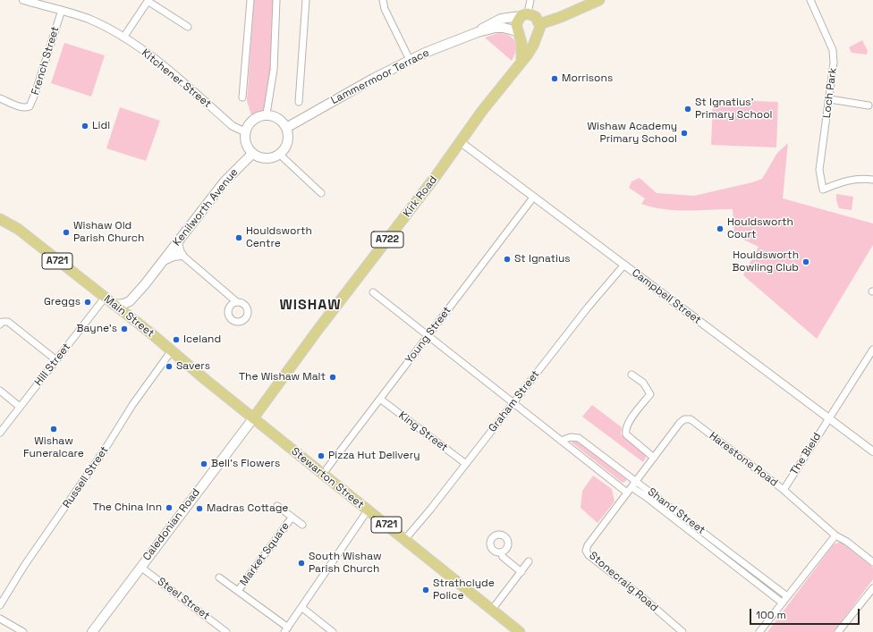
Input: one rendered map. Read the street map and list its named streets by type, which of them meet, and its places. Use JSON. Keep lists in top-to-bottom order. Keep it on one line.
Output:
{"streets":{"main road":["Lammermoor Terrace","Kirk Road","Kenilworth Avenue","A722","A721","Main Street","Stewarton Street","Caledonian Road"],"street":["French Street","Kitchener Street","Loch Park","Campbell Street","Young Street","Hill Street","Graham Street","King Street","The Bield","Harestone Road","Russell Street","Shand Street","Market Square","Stonecraig Road","Steel Street"]},"crossings":[["French Street","Kitchener Street"],["Lammermoor Terrace","Kitchener Street"],["Lammermoor Terrace","Kirk Road"],["Lammermoor Terrace","Kenilworth Avenue"],["Kitchener Street","Kenilworth Avenue"],["Kirk Road","Campbell Street"],["Kirk Road","Main Street"],["Kirk Road","Stewarton Street"],["Kirk Road","Caledonian Road"],["Kenilworth Avenue","Main Street"],["Campbell Street","Young Street"],["Campbell Street","Graham Street"],["Campbell Street","The Bield"],["Main Street","Hill Street"],["Main Street","Russell Street"],["Main Street","Stewarton Street"],["Main Street","Caledonian Road"],["Young Street","King Street"],["Young Street","Stewarton Street"],["Graham Street","King Street"],["Graham Street","Stewarton Street"],["The Bield","Harestone Road"],["Harestone Road","Shand Street"],["Harestone Road","Stonecraig Road"],["Stewarton Street","Caledonian Road"],["Caledonian Road","Steel Street"]],"districts":["WISHAW"],"places":["Morrisons","St Ignatius' Primary School","Lidl","Wishaw Academy Primary School","Houldsworth Court","Wishaw Old Parish Church","Houldsworth Centre","St Ignatius","Houldsworth Bowling Club","Greggs","Bayne's","Iceland","Savers","The Wishaw Malt","Wishaw Funeralcare","Pizza Hut Delivery","Bell's Flowers","The China Inn","Madras Cottage","South Wishaw Parish Church","Strathclyde Police"],"scale_bar":"100 m"}
